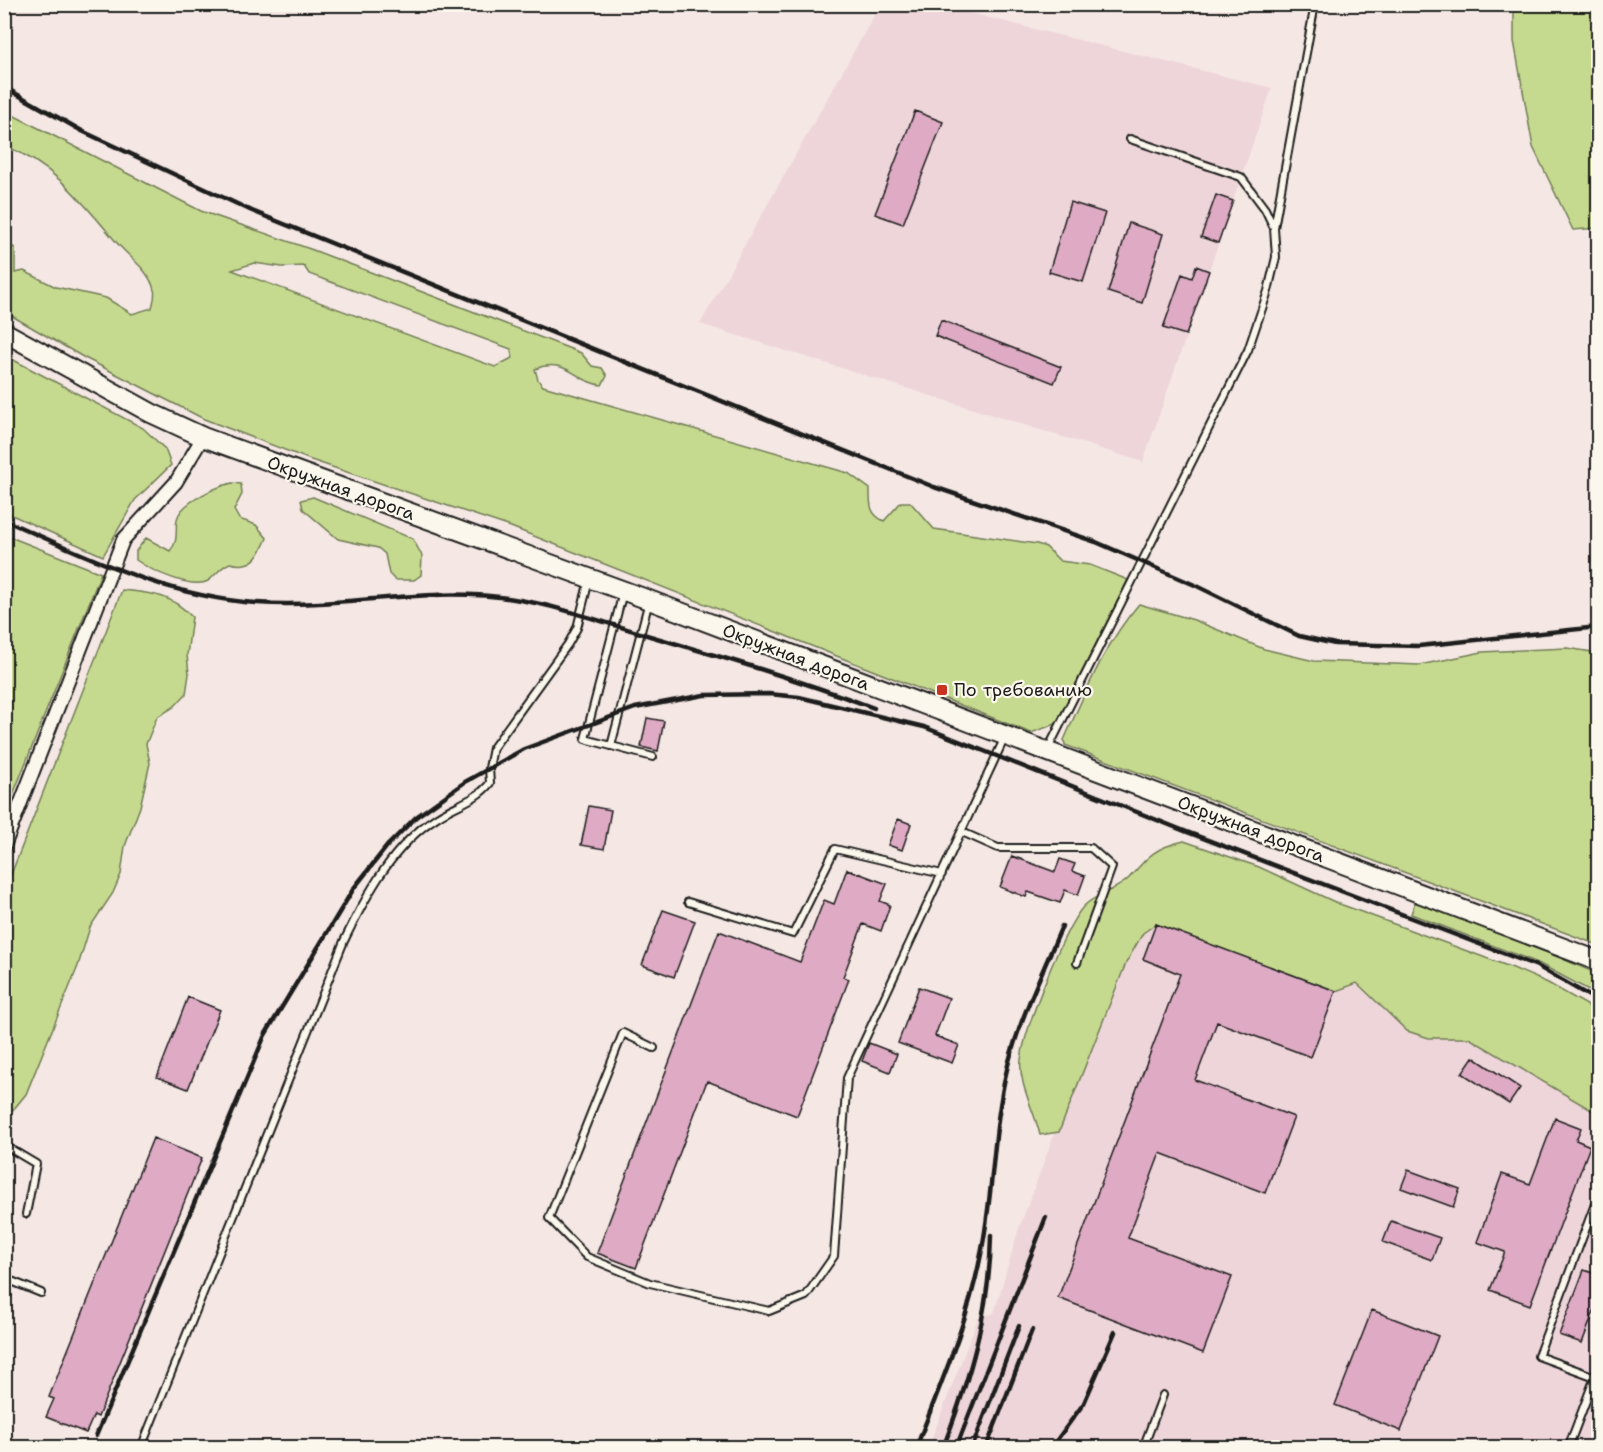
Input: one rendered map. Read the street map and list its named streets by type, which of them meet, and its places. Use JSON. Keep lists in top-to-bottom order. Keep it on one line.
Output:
{"streets":{"main road":["Окружная дорога"]},"places":{"transit":["По требованию"]}}
